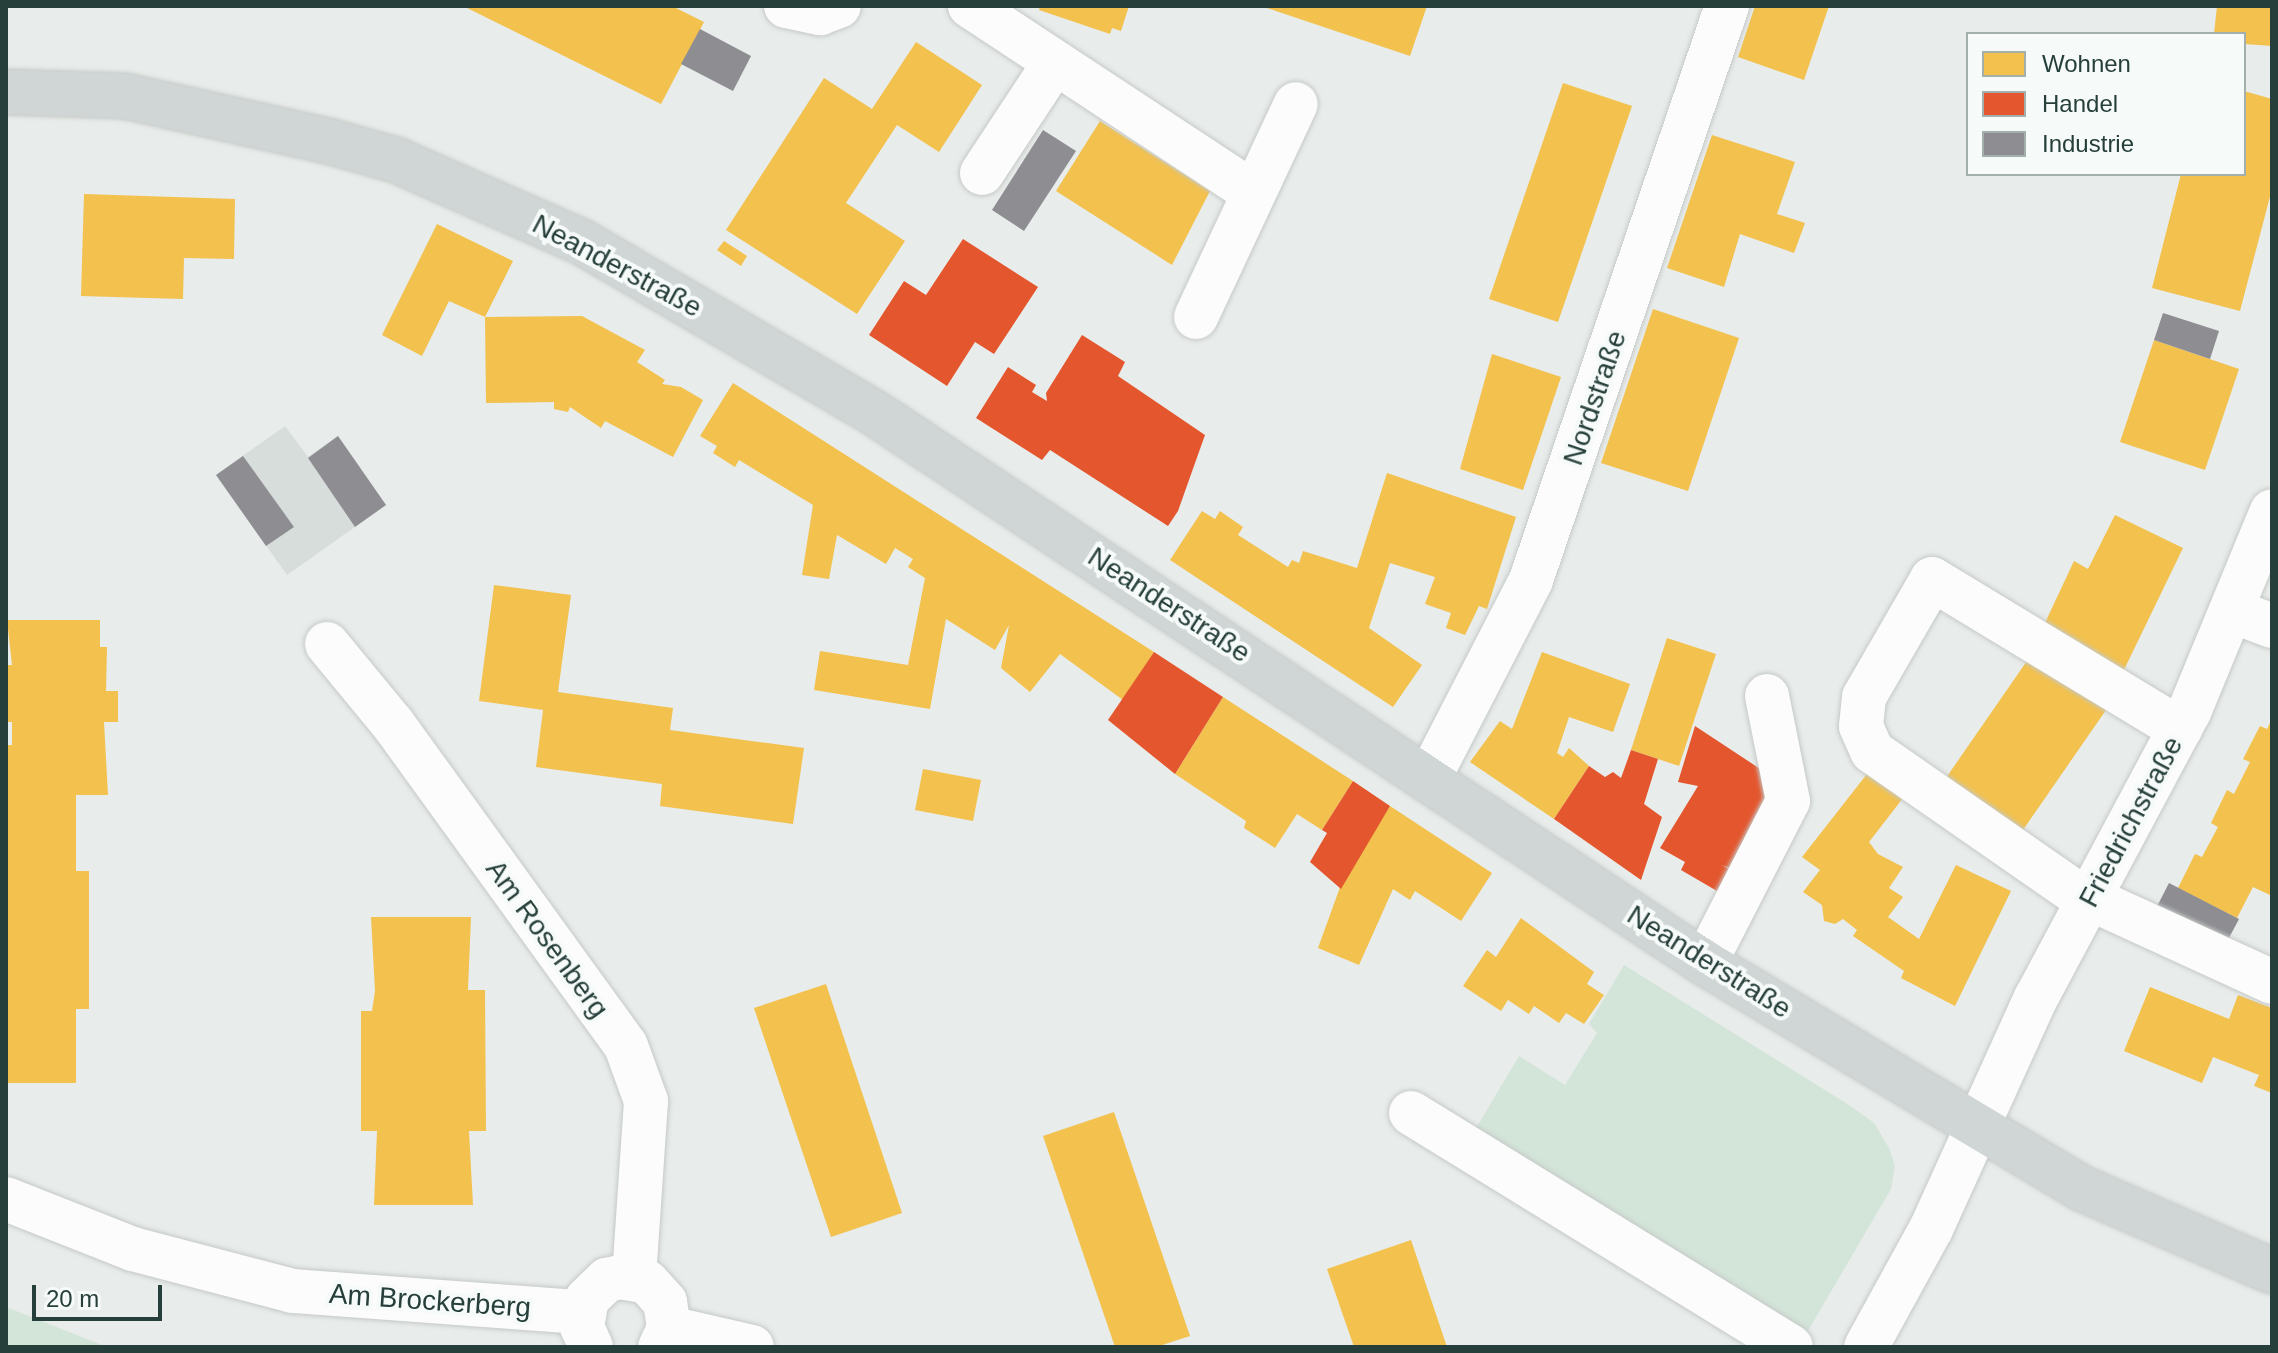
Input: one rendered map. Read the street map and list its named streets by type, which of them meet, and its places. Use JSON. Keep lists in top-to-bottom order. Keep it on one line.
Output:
{"streets":{"main road":["Neanderstraße"],"street":["Nordstraße","Friedrichstraße","Am Rosenberg","Am Brockerberg"]},"crossings":[["Neanderstraße","Nordstraße"],["Neanderstraße","Friedrichstraße"]],"legend":["Wohnen","Handel","Industrie"],"scale_bar":"20 m"}
